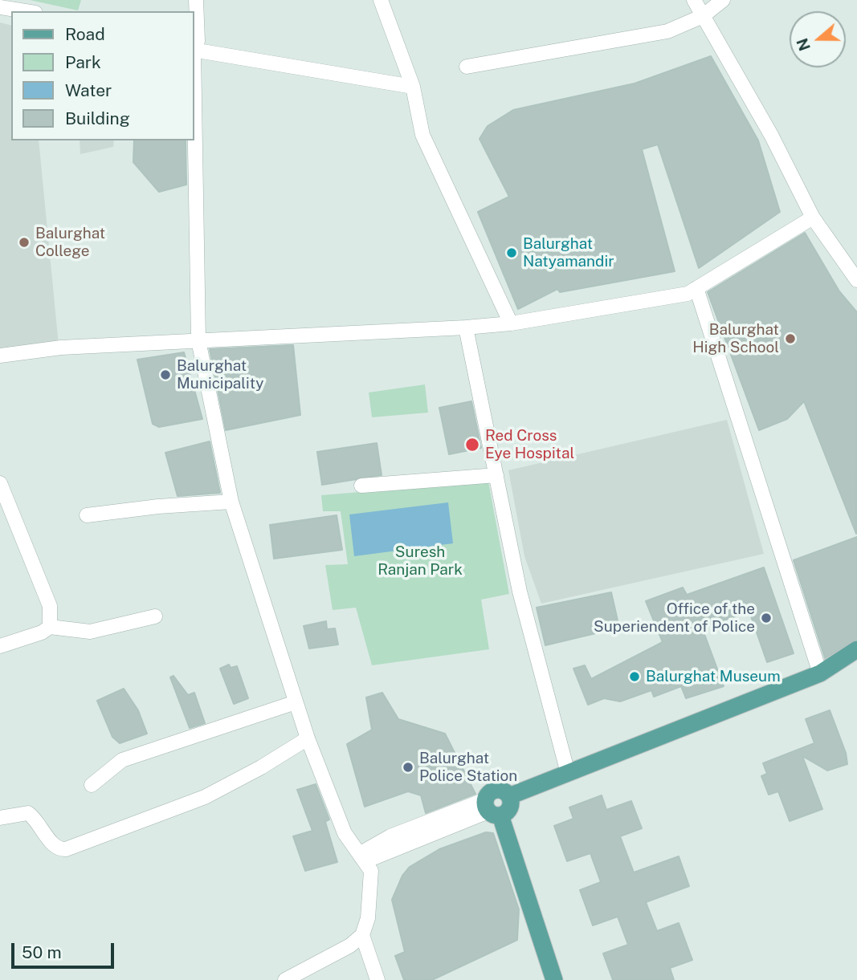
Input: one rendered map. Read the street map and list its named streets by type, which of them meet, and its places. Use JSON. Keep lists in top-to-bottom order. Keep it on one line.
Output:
{"parks":["Suresh Ranjan Park"],"places":["Balurghat College","Balurghat Natyamandir","Balurghat High School","Balurghat Municipality","Red Cross Eye Hospital","Office of the Superiendent of Police","Balurghat Museum","Balurghat Police Station"],"legend":["Road","Park","Water","Building"],"scale_bar":"50 m","north":"left"}
